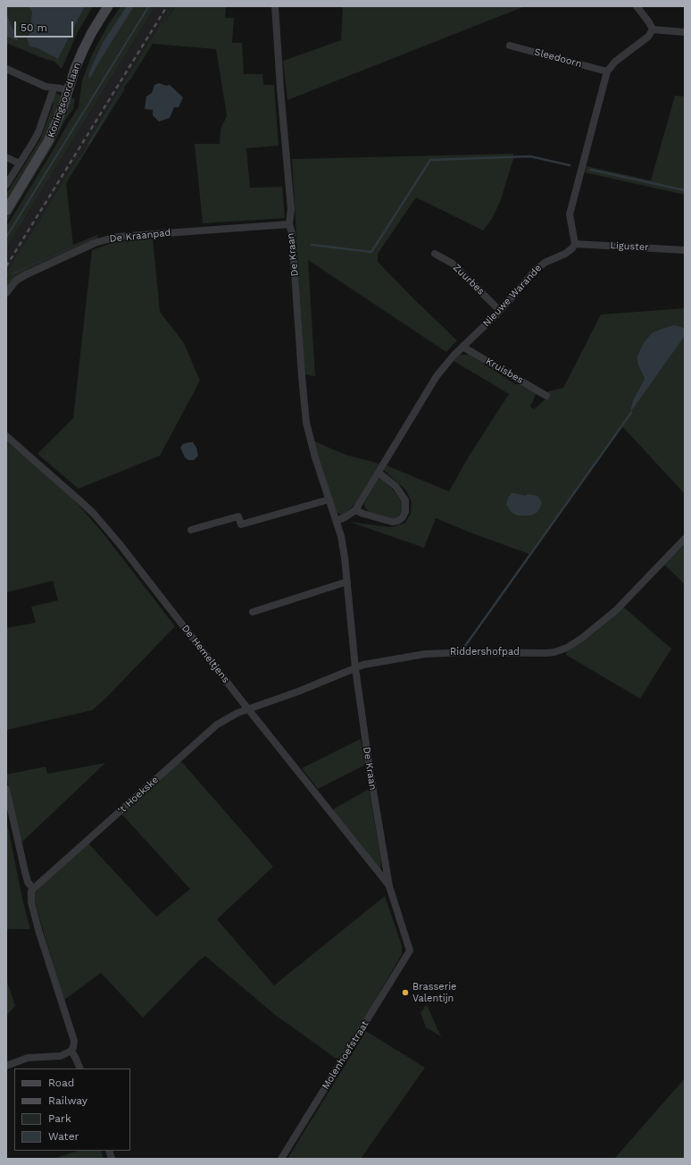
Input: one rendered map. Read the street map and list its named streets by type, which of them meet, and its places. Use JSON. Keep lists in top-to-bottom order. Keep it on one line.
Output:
{"streets":{"street":["Sleedoorn","Koningsoordlaan","De Kraanpad","Liguster","De Kraan","Zuurbes","Nieuwe Warande","Kruisbes","Riddershofpad","De Hemeltjens","'t Hoekske","Molenhoefstraat"]},"crossings":[["De Kraanpad","De Kraan"],["Liguster","Nieuwe Warande"],["De Kraan","Nieuwe Warande"],["De Kraan","Riddershofpad"],["De Kraan","De Hemeltjens"],["De Kraan","Molenhoefstraat"],["Zuurbes","Nieuwe Warande"],["Nieuwe Warande","Kruisbes"],["Riddershofpad","De Hemeltjens"],["Riddershofpad","'t Hoekske"],["De Hemeltjens","'t Hoekske"]],"places":["Brasserie Valentijn"],"legend":["Road","Railway","Park","Water"],"scale_bar":"50 m"}
